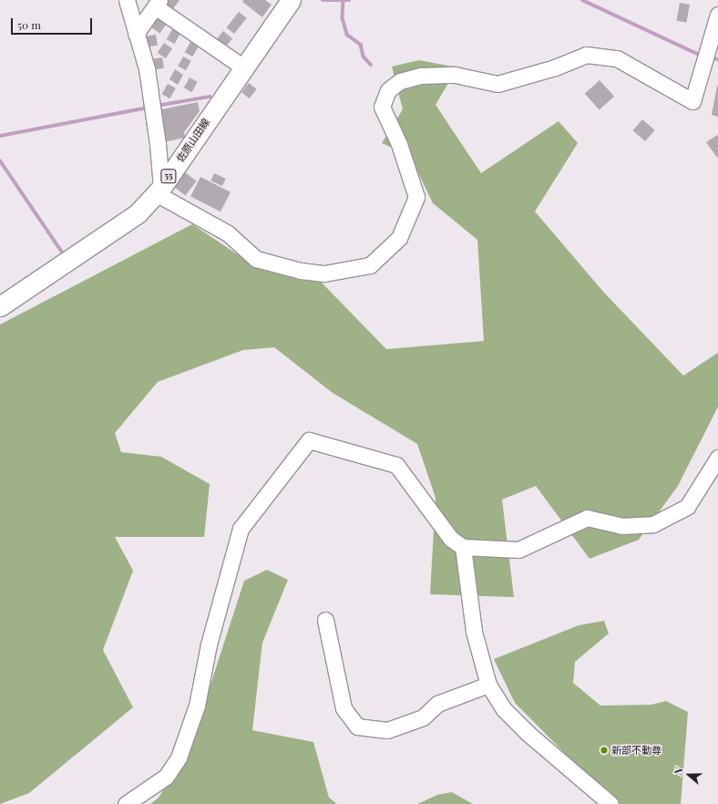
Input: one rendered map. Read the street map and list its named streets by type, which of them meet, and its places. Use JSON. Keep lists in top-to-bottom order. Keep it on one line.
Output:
{"streets":{"main road":["佐原山田線","55"]},"places":["新部不動尊"],"scale_bar":"50 m","north":"left"}
